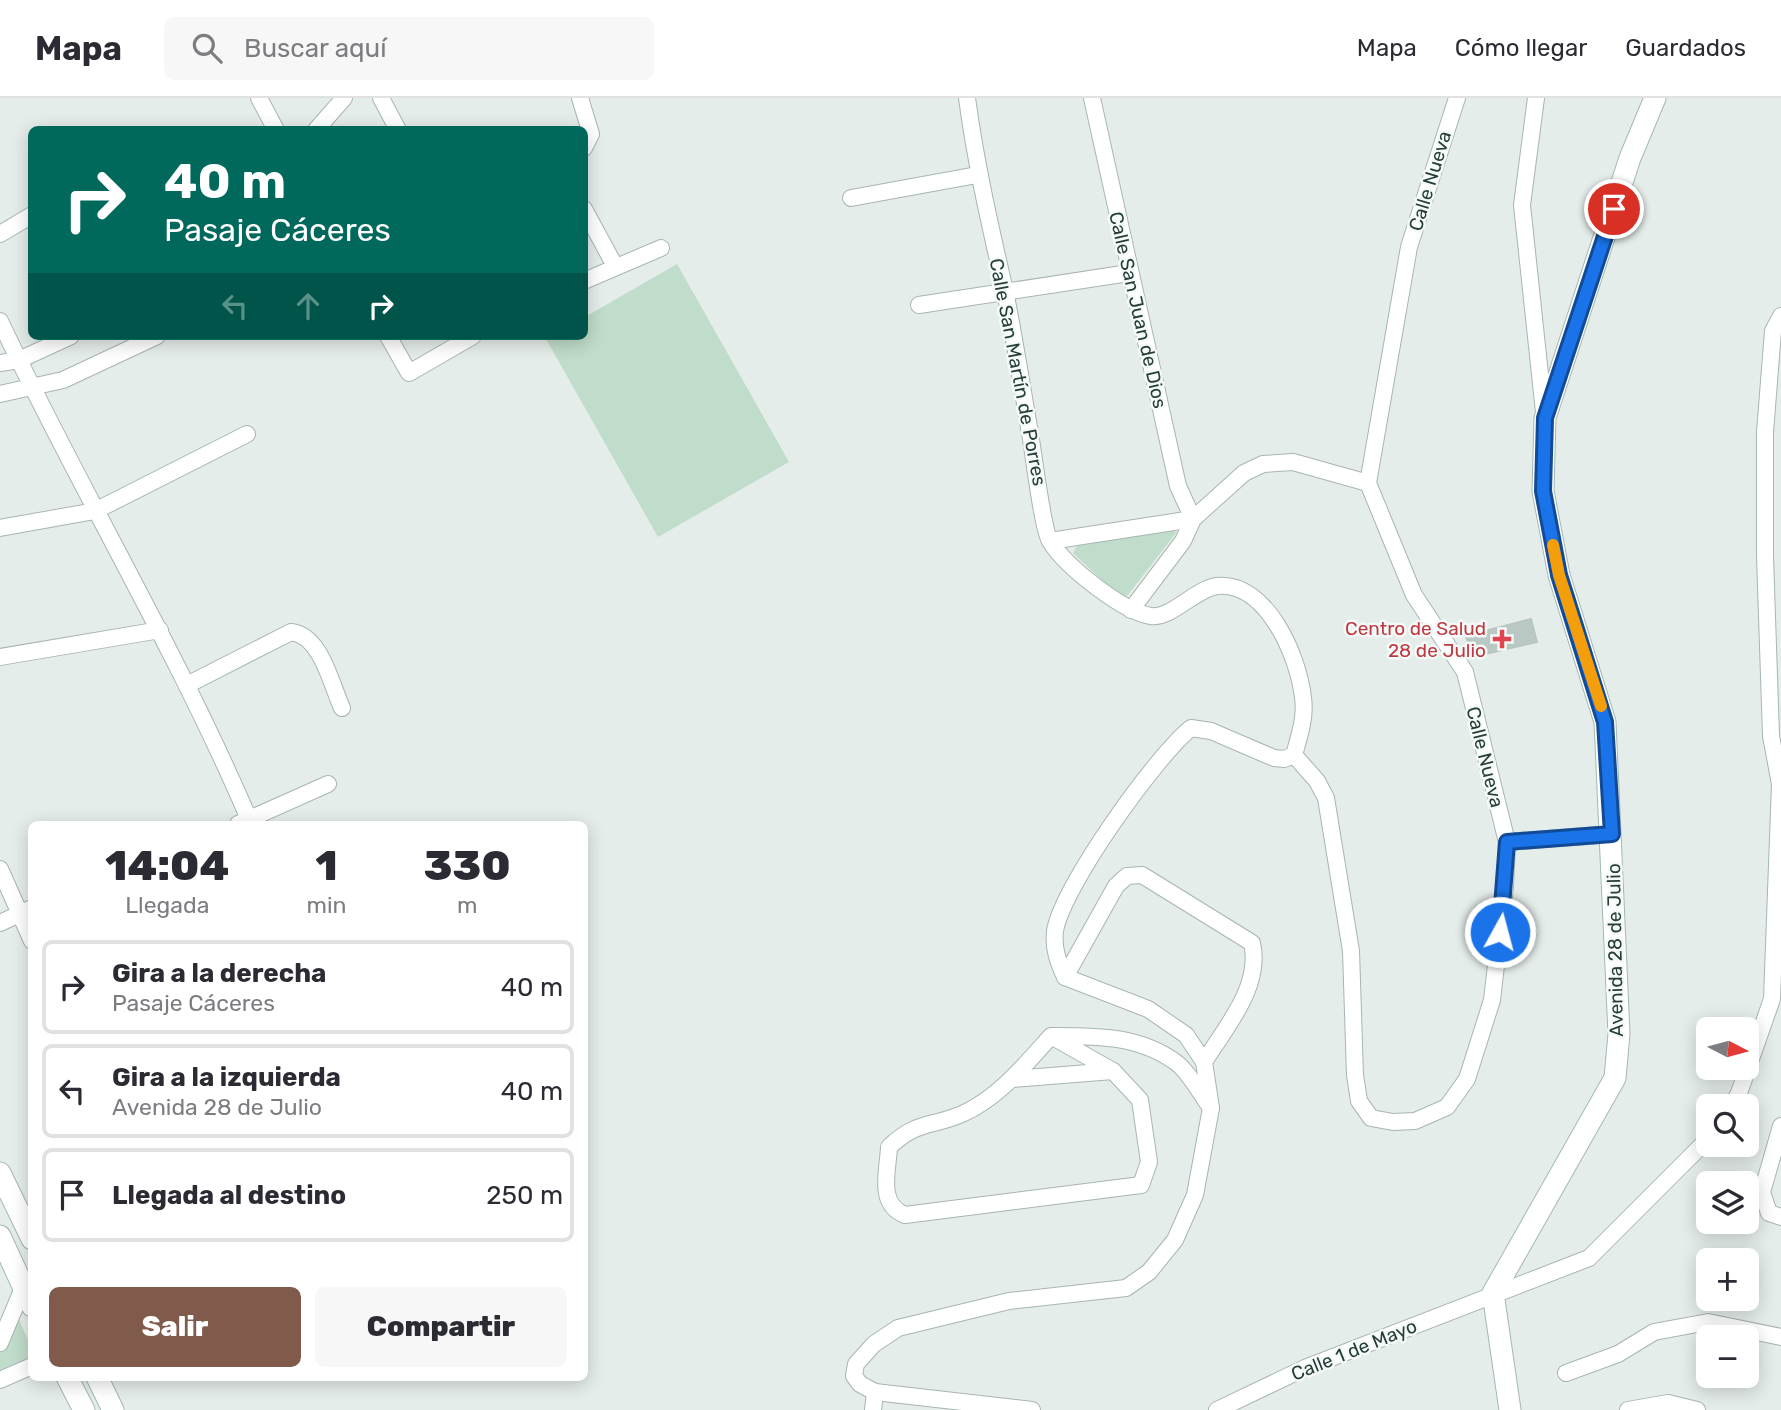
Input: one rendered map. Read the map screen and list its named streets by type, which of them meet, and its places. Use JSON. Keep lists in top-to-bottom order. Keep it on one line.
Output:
{"streets":{"street":["Calle Nueva","Calle San Juan de Dios","Calle San Martín de Porres","Avenida 28 de Julio","Calle 1 de Mayo"]},"crossings":[["Avenida 28 de Julio","Calle 1 de Mayo"]],"places":{"health":["Centro de Salud 28 de Julio"]},"north":"right","page":{"header":"Mapa","search":"Buscar aquí","nav":["Mapa","Cómo llegar","Guardados"],"turn":["40 m","Pasaje Cáceres"],"eta":["14:04","Llegada","1","min","330","m"],"list":[{"name":"Gira a la derecha","note":"Pasaje Cáceres","value":"40 m"},{"name":"Gira a la izquierda","note":"Avenida 28 de Julio","value":"40 m"},{"name":"Llegada al destino","value":"250 m"}],"map_buttons":["+","−"],"buttons":["Salir","Compartir"]}}
